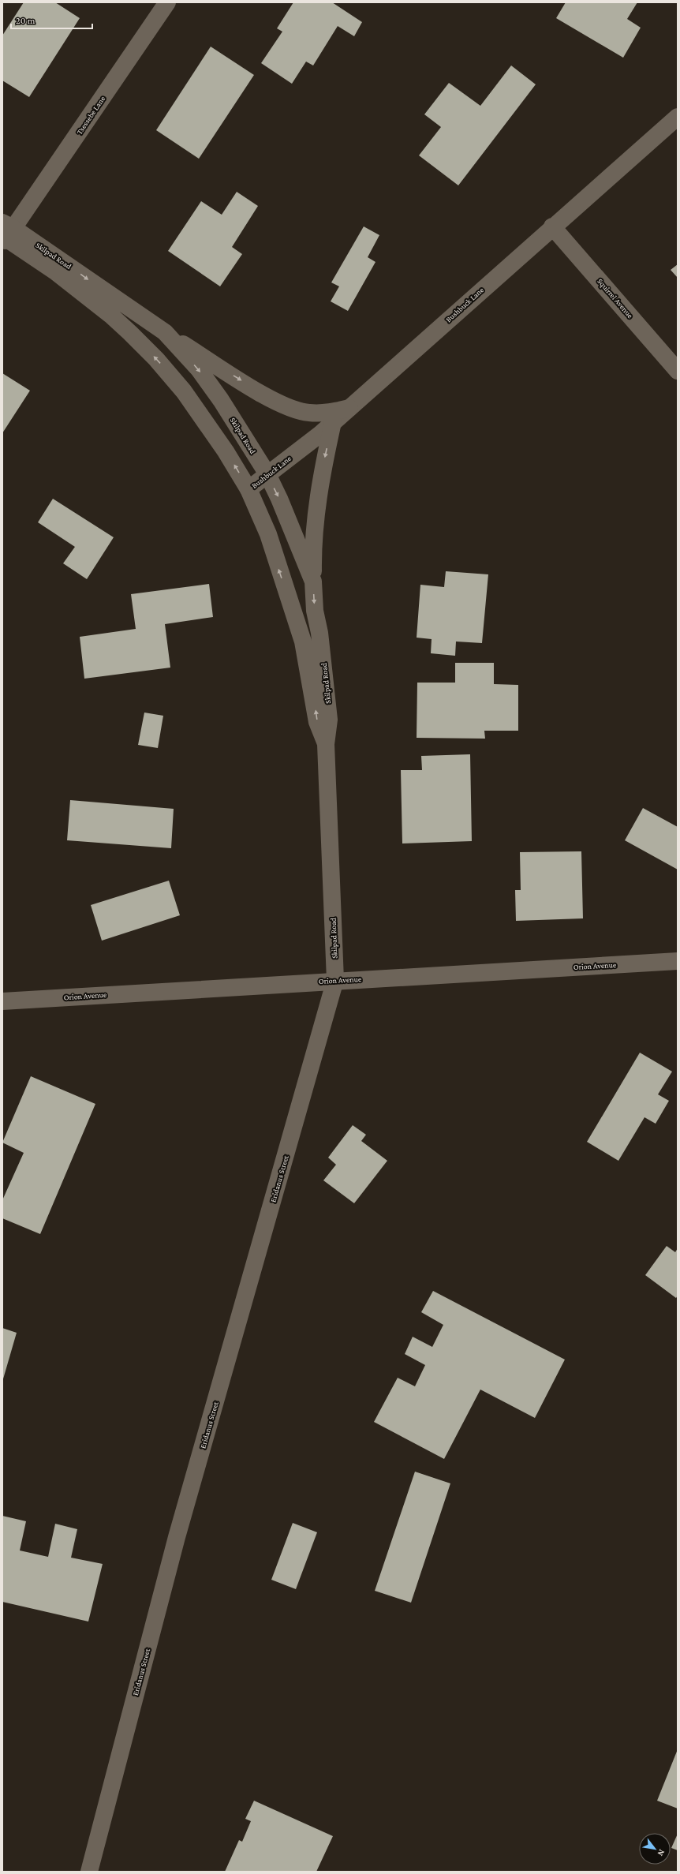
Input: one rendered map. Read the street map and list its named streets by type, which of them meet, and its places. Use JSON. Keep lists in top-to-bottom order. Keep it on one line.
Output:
{"streets":{"street":["Tsessebe Lane","Skilpad Road","Squirrel Avenue","Bushbuck Lane","Orion Avenue","Eridanus Street"]},"crossings":[["Tsessebe Lane","Skilpad Road"],["Skilpad Road","Bushbuck Lane"],["Skilpad Road","Orion Avenue"],["Skilpad Road","Eridanus Street"],["Squirrel Avenue","Bushbuck Lane"],["Orion Avenue","Eridanus Street"]],"scale_bar":"20 m","north":"bottom right"}
